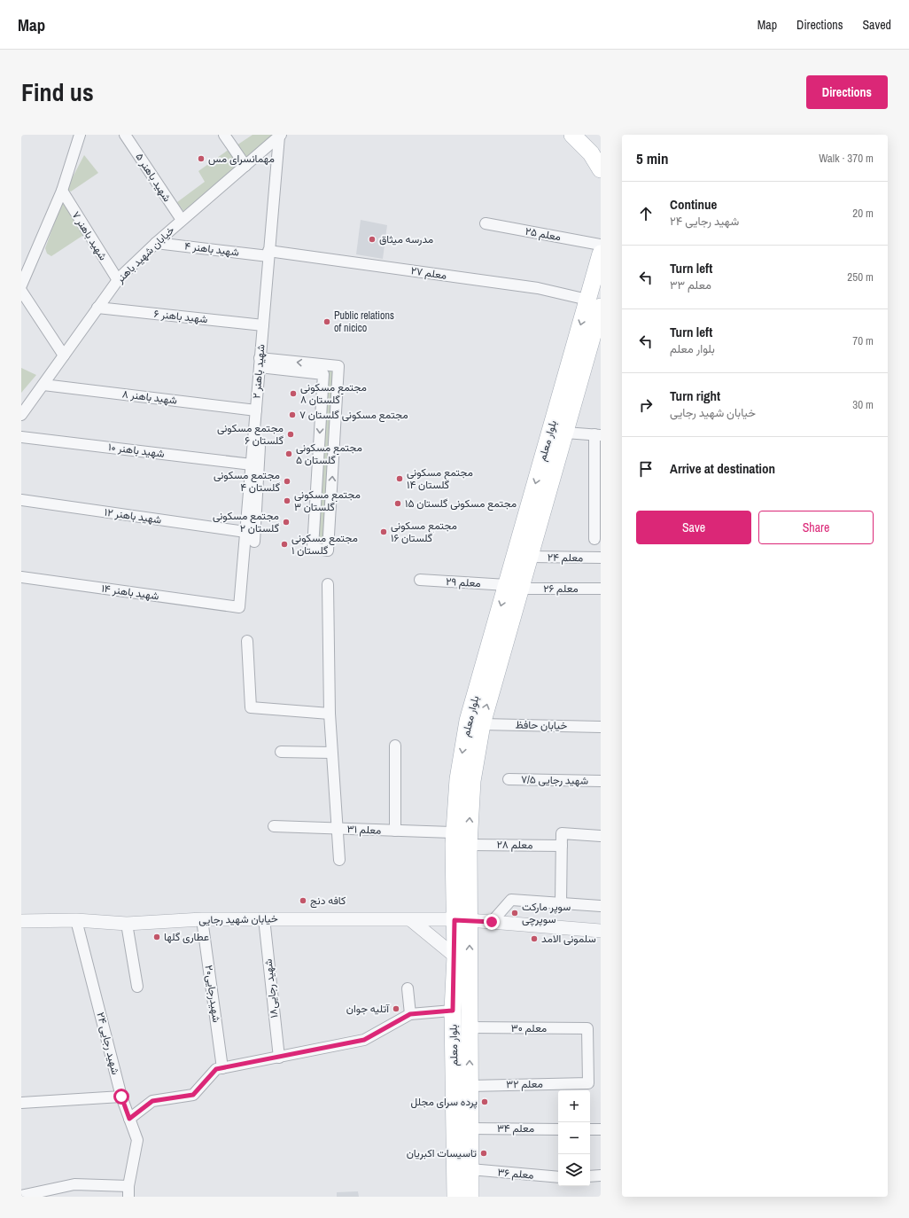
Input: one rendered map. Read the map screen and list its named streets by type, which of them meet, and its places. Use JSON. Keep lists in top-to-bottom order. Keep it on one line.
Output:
{"streets":{"main road":["بلوار معلم"],"street":["شهید باهنر ۵","معلم ۲۵","شهید باهنر ۷","شهید باهنر ۴","خیابان شهید باهنر","معلم ۲۷","شهید باهنر ۶","شهید باهنر ۲","شهید باهنر ۸","شهید باهنر ۱۰","شهید باهنر ۱۲","معلم ۲۴","معلم ۲۹","معلم ۲۶","شهید باهنر ۱۴","خیابان حافظ","شهید رجایی ۷/۵","معلم ۳۱","معلم ۲۸","خیابان شهید رجایی","شهید رجایی۱۸","شهیدرجایی۲۰","معلم ۳۰","شهید رجایی ۲۴","معلم ۳۲","معلم ۳۴","معلم ۳۶"]},"crossings":[["شهید باهنر ۵","خیابان شهید باهنر"],["شهید باهنر ۷","خیابان شهید باهنر"],["شهید باهنر ۴","خیابان شهید باهنر"],["شهید باهنر ۴","معلم ۲۷"],["شهید باهنر ۴","شهید باهنر ۲"],["خیابان شهید باهنر","شهید باهنر ۶"],["خیابان شهید باهنر","شهید باهنر ۲"],["خیابان شهید باهنر","شهید باهنر ۸"],["معلم ۲۷","شهید باهنر ۲"],["معلم ۲۷","بلوار معلم"],["شهید باهنر ۶","شهید باهنر ۲"],["شهید باهنر ۲","شهید باهنر ۸"],["شهید باهنر ۲","شهید باهنر ۱۰"],["شهید باهنر ۲","شهید باهنر ۱۲"],["شهید باهنر ۲","شهید باهنر ۱۴"],["بلوار معلم","معلم ۲۴"],["بلوار معلم","معلم ۲۹"],["بلوار معلم","معلم ۲۶"],["بلوار معلم","خیابان حافظ"],["بلوار معلم","معلم ۳۱"],["بلوار معلم","معلم ۲۸"],["بلوار معلم","خیابان شهید رجایی"],["بلوار معلم","معلم ۳۰"],["بلوار معلم","معلم ۳۲"],["بلوار معلم","معلم ۳۴"],["بلوار معلم","معلم ۳۶"],["معلم ۲۹","معلم ۲۶"],["خیابان شهید رجایی","شهید رجایی۱۸"],["خیابان شهید رجایی","شهیدرجایی۲۰"],["خیابان شهید رجایی","شهید رجایی ۲۴"],["معلم ۳۰","معلم ۳۲"]],"places":["مهمانسرای مس","مدرسه میثاق","Public relations of nicico","مجتمع مسکونی گلستان ۸","مجتمع مسکونی گلستان ۷","مجتمع مسکونی گلستان ۶","مجتمع مسکونی گلستان ۵","مجتمع مسکونی گلستان ۱۴","مجتمع مسکونی گلستان ۴","مجتمع مسکونی گلستان ۳","مجتمع مسکونی گلستان ۱۵","مجتمع مسکونی گلستان ۲","مجتمع مسکونی گلستان ۱۶","مجتمع مسکونی گلستان ۱","کافه دنج","سوپر مارکت سوپرچی","عطاری گلها","سلمونی الامد","آتلیه جوان","پرده سرای مجلل","تاسیسات اکبریان"],"page":{"header":"Map","nav":["Map","Directions","Saved"],"title":"Find us","buttons":["Directions",["Save","Share"]],"heading":["5 min","Walk · 370 m"],"list":[["Continue","شهید رجایی ۲۴","20 m"],["Turn left","معلم ۳۳","250 m"],["Turn left","بلوار معلم","70 m"],["Turn right","خیابان شهید رجایی","30 m"],"Arrive at destination"],"map_buttons":["+","−"]}}
